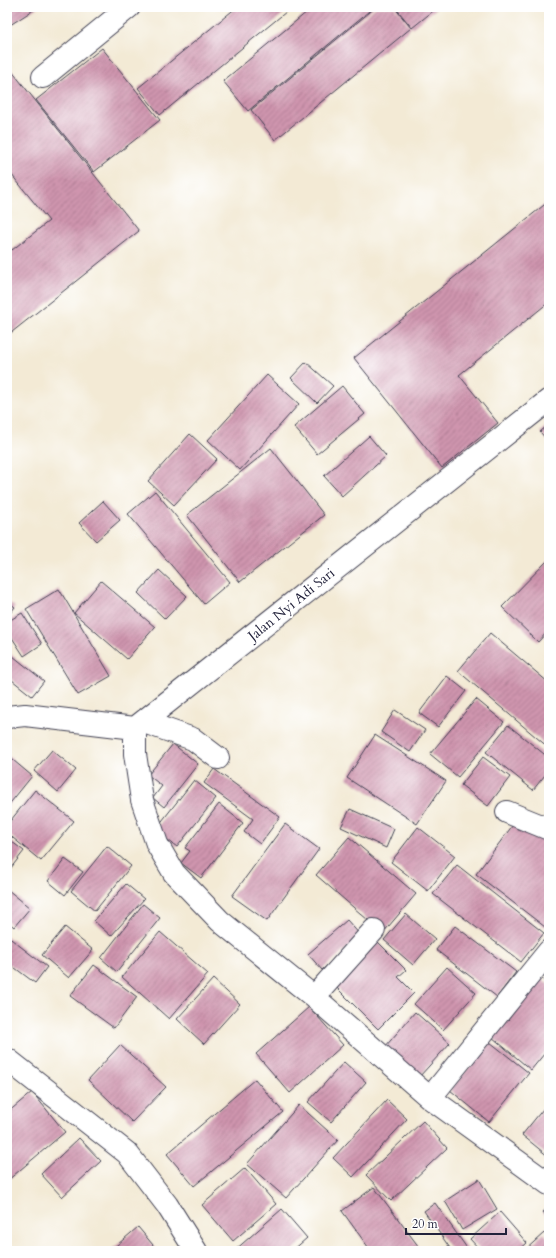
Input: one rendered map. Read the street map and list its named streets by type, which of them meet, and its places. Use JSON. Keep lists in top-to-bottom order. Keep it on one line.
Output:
{"streets":{"street":["Jalan Nyi Adi Sari"]},"scale_bar":"20 m"}
